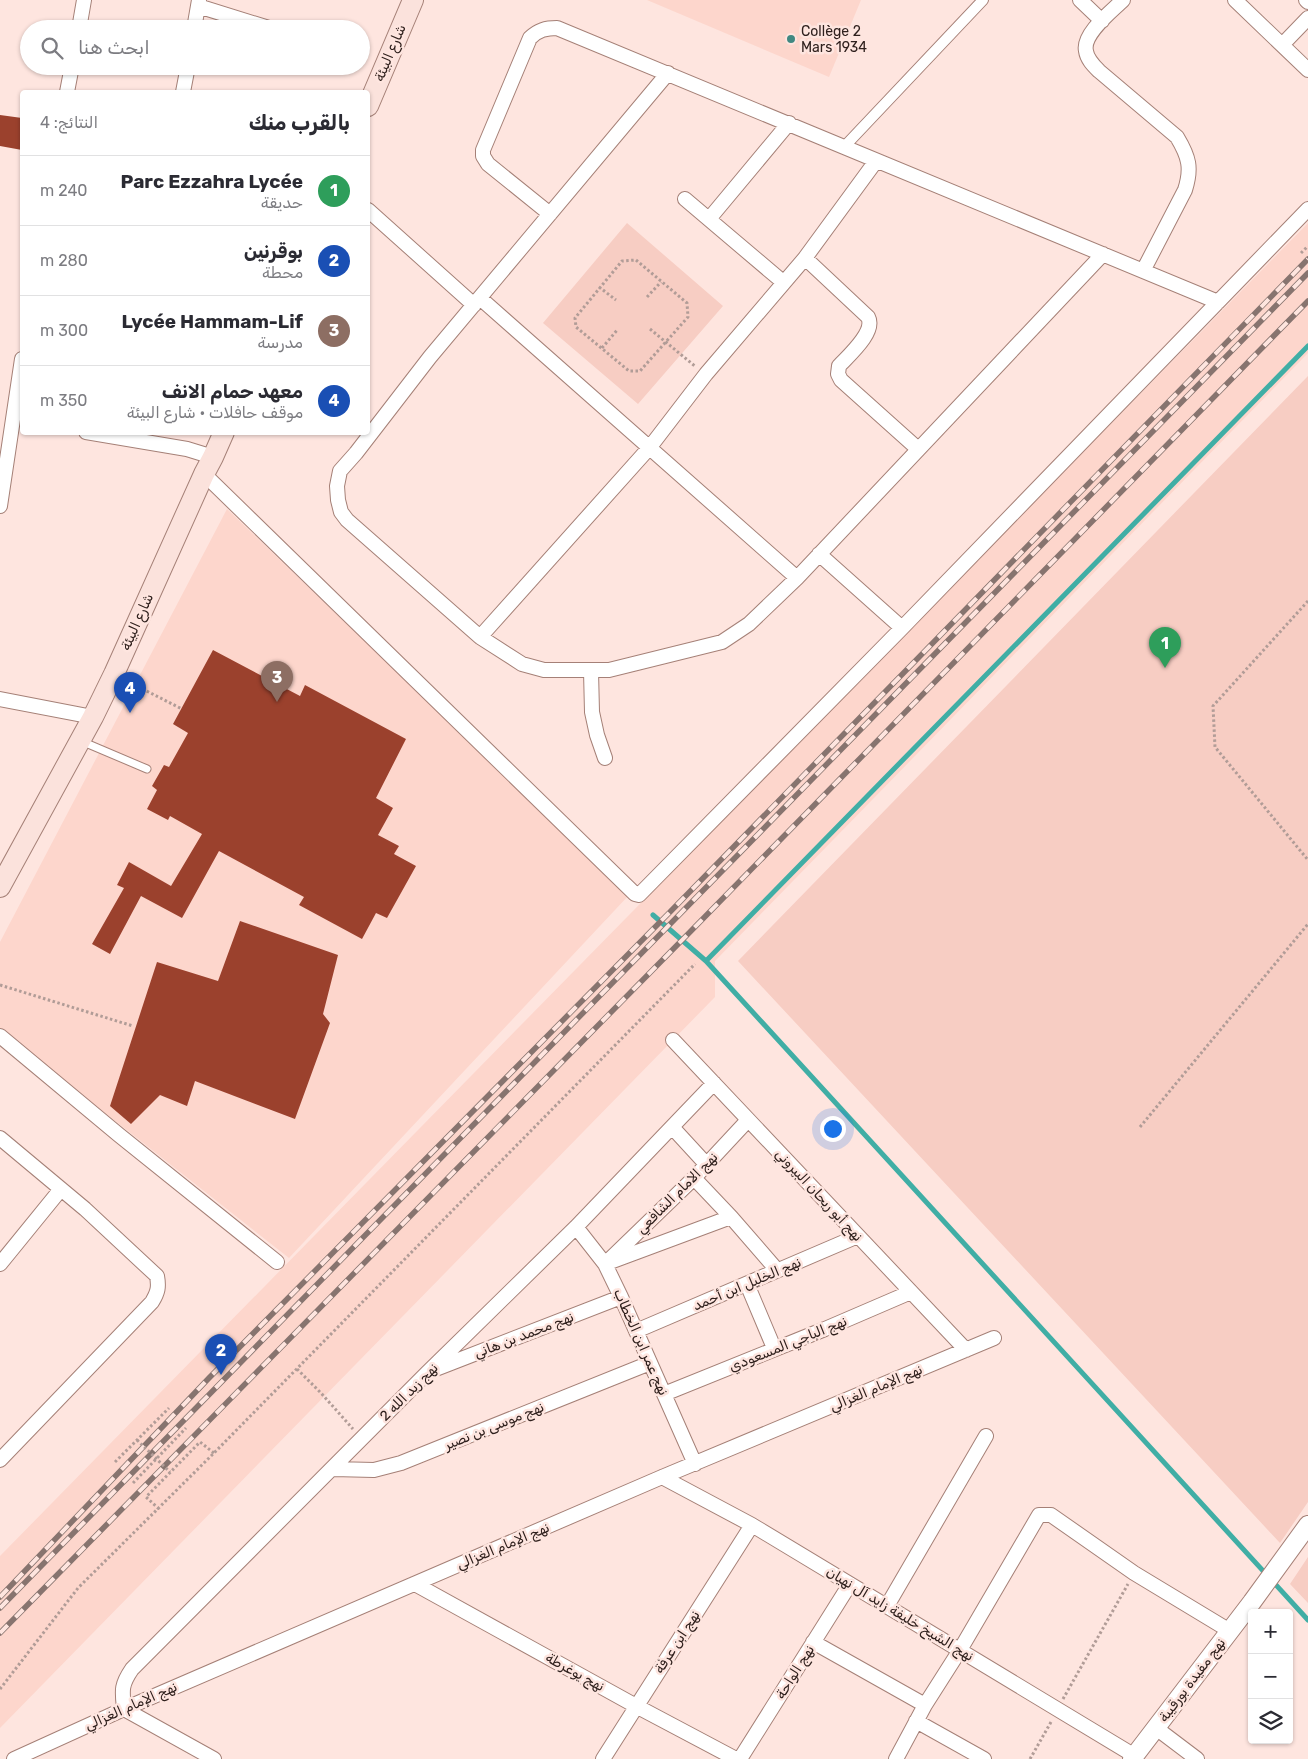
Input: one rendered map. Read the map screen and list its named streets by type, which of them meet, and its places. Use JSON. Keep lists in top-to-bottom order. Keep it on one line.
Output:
{"streets":{"main road":["شارع البيئة"],"street":["نهج الامام الشافعي","نهج أبو ريحان البيروني","نهج الخليل ابن أحمد","نهج محمد بن هاني","نهج عمر ابن الخطاب","نهج الباجي المسعودي","نهج الإمام الغزالي","نهج زيد الله 2","نهج موسى بن نصير","نهج الشيخ خليفة زايد آل نهيان","نهج ابن عرفة","نهج يوغرطة","نهج الواحة","نهج مفيدة بورقيبة"]},"crossings":[["نهج الامام الشافعي","نهج أبو ريحان البيروني"],["نهج الامام الشافعي","نهج عمر ابن الخطاب"],["نهج أبو ريحان البيروني","نهج الخليل ابن أحمد"],["نهج أبو ريحان البيروني","نهج الباجي المسعودي"],["نهج أبو ريحان البيروني","نهج الإمام الغزالي"],["نهج أبو ريحان البيروني","نهج زيد الله 2"],["نهج الخليل ابن أحمد","نهج عمر ابن الخطاب"],["نهج محمد بن هاني","نهج عمر ابن الخطاب"],["نهج محمد بن هاني","نهج زيد الله 2"],["نهج عمر ابن الخطاب","نهج الباجي المسعودي"],["نهج عمر ابن الخطاب","نهج الإمام الغزالي"],["نهج عمر ابن الخطاب","نهج زيد الله 2"],["نهج عمر ابن الخطاب","نهج موسى بن نصير"],["نهج الإمام الغزالي","نهج زيد الله 2"],["نهج الإمام الغزالي","نهج الشيخ خليفة زايد آل نهيان"],["نهج الإمام الغزالي","نهج يوغرطة"],["نهج زيد الله 2","نهج موسى بن نصير"],["نهج الشيخ خليفة زايد آل نهيان","نهج ابن عرفة"],["نهج الشيخ خليفة زايد آل نهيان","نهج الواحة"],["نهج الشيخ خليفة زايد آل نهيان","نهج مفيدة بورقيبة"],["نهج ابن عرفة","نهج يوغرطة"]],"places":["Collège 2 Mars 1934"],"page":{"search":"ابحث هنا","heading":["بالقرب منك","النتائج: 4"],"list":[{"mark":"1","name":"Parc Ezzahra Lycée","note":"حديقة","value":"240 m"},{"mark":"2","name":"بوقرنين","note":"محطة","value":"280 m"},{"mark":"3","name":"Lycée Hammam-Lif","note":"مدرسة","value":"300 m"},{"mark":"4","name":"معهد حمام الانف","note":"موقف حافلات · شارع البيئة","value":"350 m"}],"pins":["1","3","4","2"],"map_buttons":["+","−"]}}
